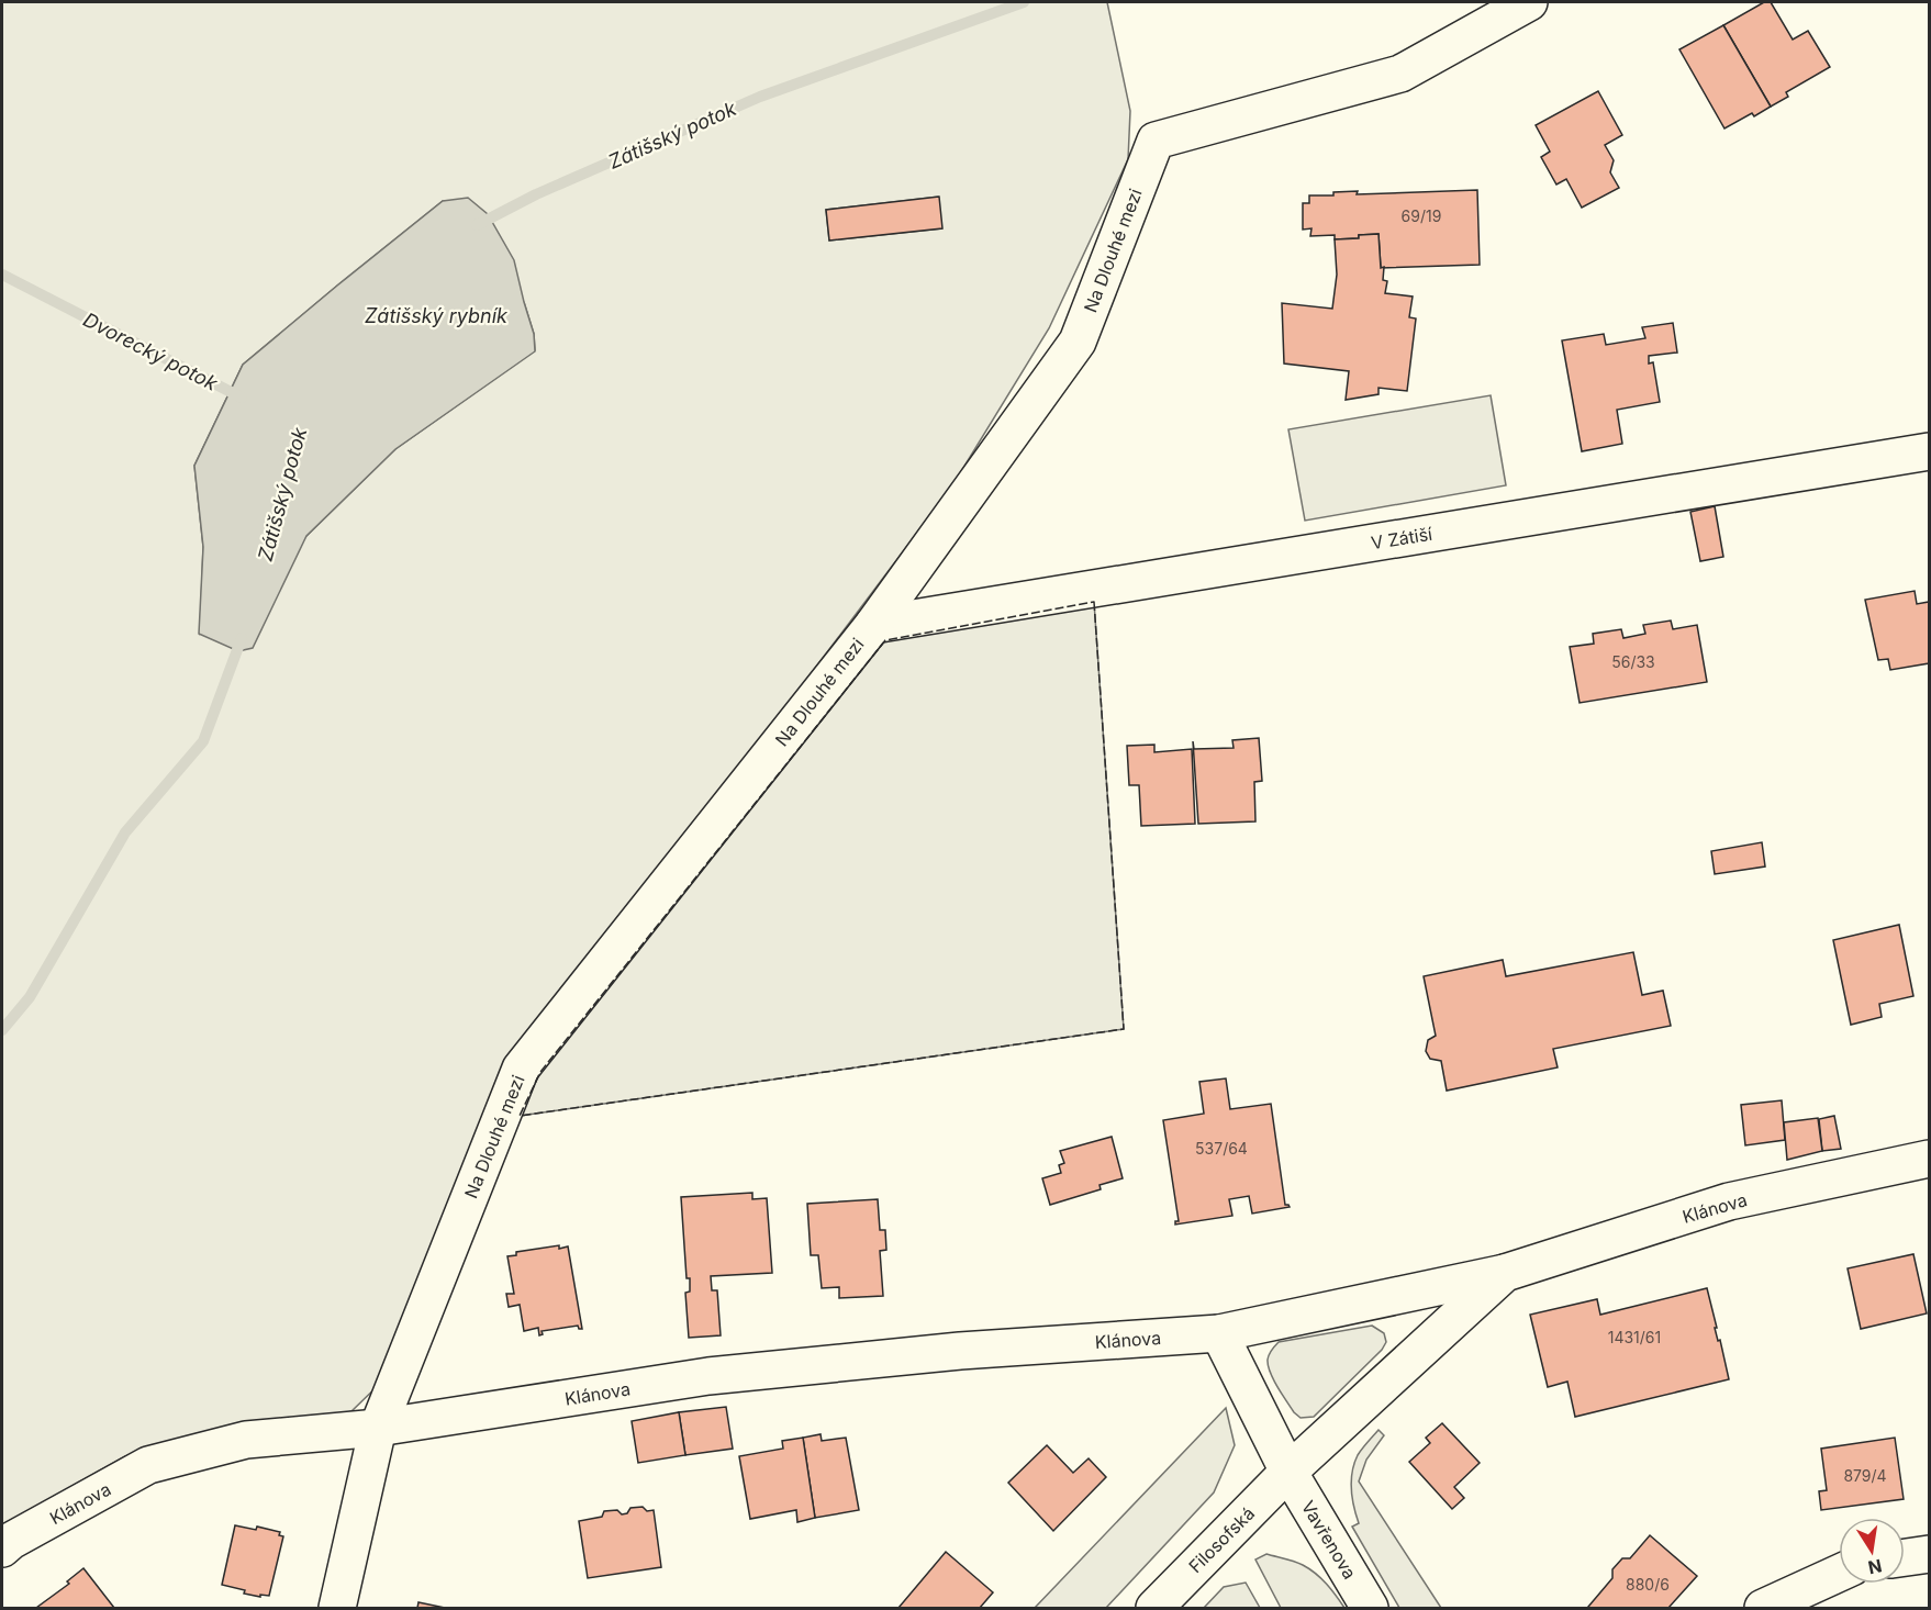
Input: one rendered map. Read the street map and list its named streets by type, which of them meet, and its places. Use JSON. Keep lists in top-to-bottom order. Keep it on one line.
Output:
{"streets":{"street":["Na Dlouhé mezi","V Zátiší","Klánova","Filosofská","Vavřenova"]},"crossings":[["Na Dlouhé mezi","V Zátiší"],["Na Dlouhé mezi","Klánova"],["Klánova","Filosofská"],["Klánova","Vavřenova"],["Filosofská","Vavřenova"]],"water":["Zátišský potok","Zátišský rybník","Dvorecký potok"],"house_numbers":["69/19","56/33","537/64","1431/61","879/4","880/6"],"north":"bottom"}
